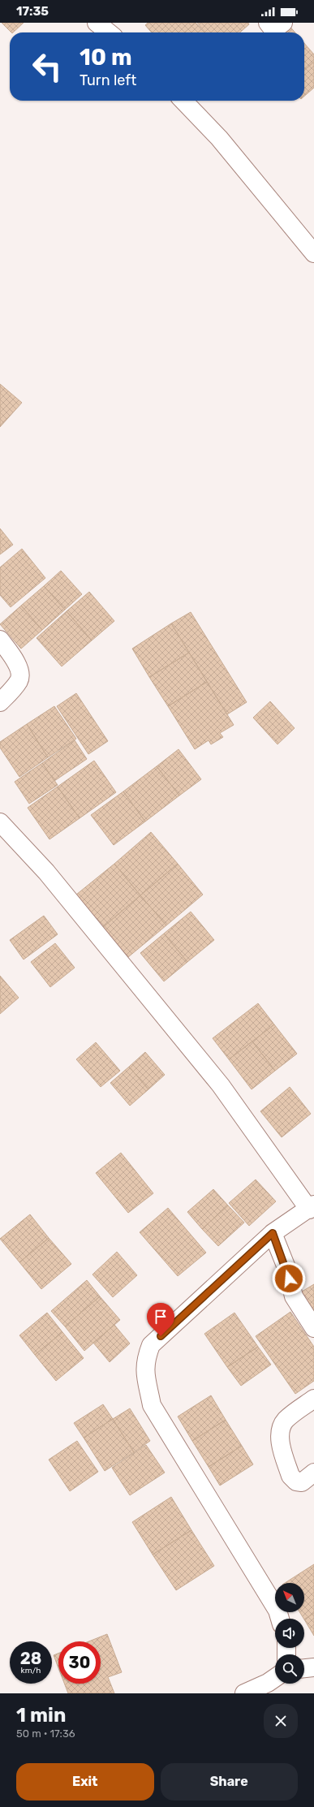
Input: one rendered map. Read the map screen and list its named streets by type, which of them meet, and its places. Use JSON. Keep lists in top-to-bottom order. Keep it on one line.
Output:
{"north":"top left","page":{"status":"17:35","turn":["10 m","Turn left"],"speed":"28 km/h","limit":"30","heading":["1 min","50 m · 17:36"],"buttons":["Exit","Share"]}}
